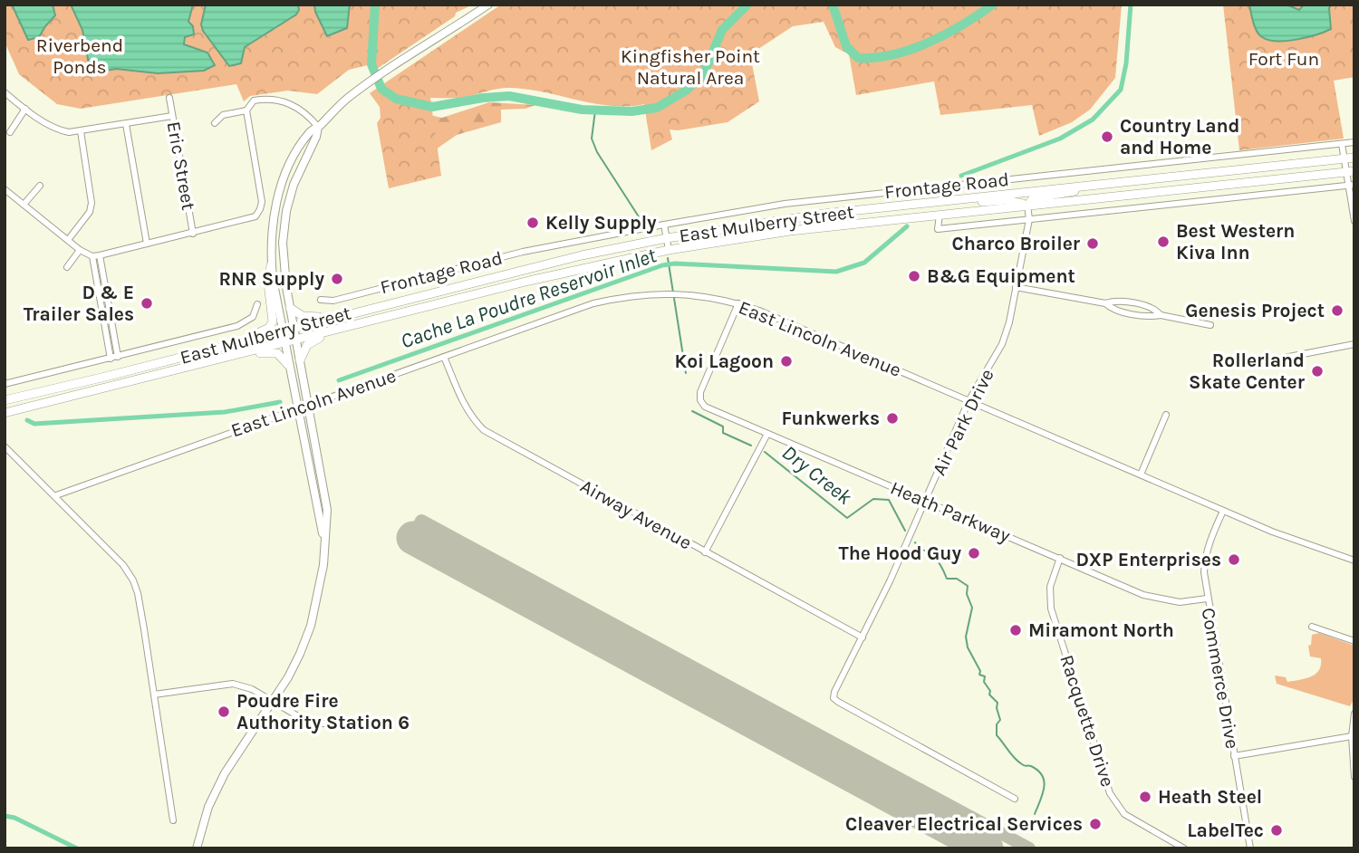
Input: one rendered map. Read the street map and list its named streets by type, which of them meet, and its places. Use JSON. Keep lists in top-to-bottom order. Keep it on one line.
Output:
{"streets":{"highway":["East Mulberry Street"],"street":["Eric Street","Frontage Road","East Lincoln Avenue","Air Park Drive","Heath Parkway","Airway Avenue","Commerce Drive","Racquette Drive"]},"crossings":[["Frontage Road","East Mulberry Street"],["Frontage Road","Air Park Drive"],["East Mulberry Street","Air Park Drive"],["East Lincoln Avenue","Air Park Drive"],["East Lincoln Avenue","Heath Parkway"],["East Lincoln Avenue","Airway Avenue"],["East Lincoln Avenue","Commerce Drive"],["Air Park Drive","Heath Parkway"],["Air Park Drive","Airway Avenue"],["Heath Parkway","Commerce Drive"],["Heath Parkway","Racquette Drive"]],"water":["Cache La Poudre Reservoir Inlet","Dry Creek"],"parks":["Riverbend Ponds","Kingfisher Point Natural Area","Fort Fun"],"places":["Country Land and Home","Kelly Supply","Best Western Kiva Inn","Charco Broiler","B&G Equipment","RNR Supply","D & E Trailer Sales","Genesis Project","Koi Lagoon","Rollerland Skate Center","Funkwerks","The Hood Guy","DXP Enterprises","Miramont North","Poudre Fire Authority Station 6","Heath Steel","Cleaver Electrical Services","LabelTec"]}
